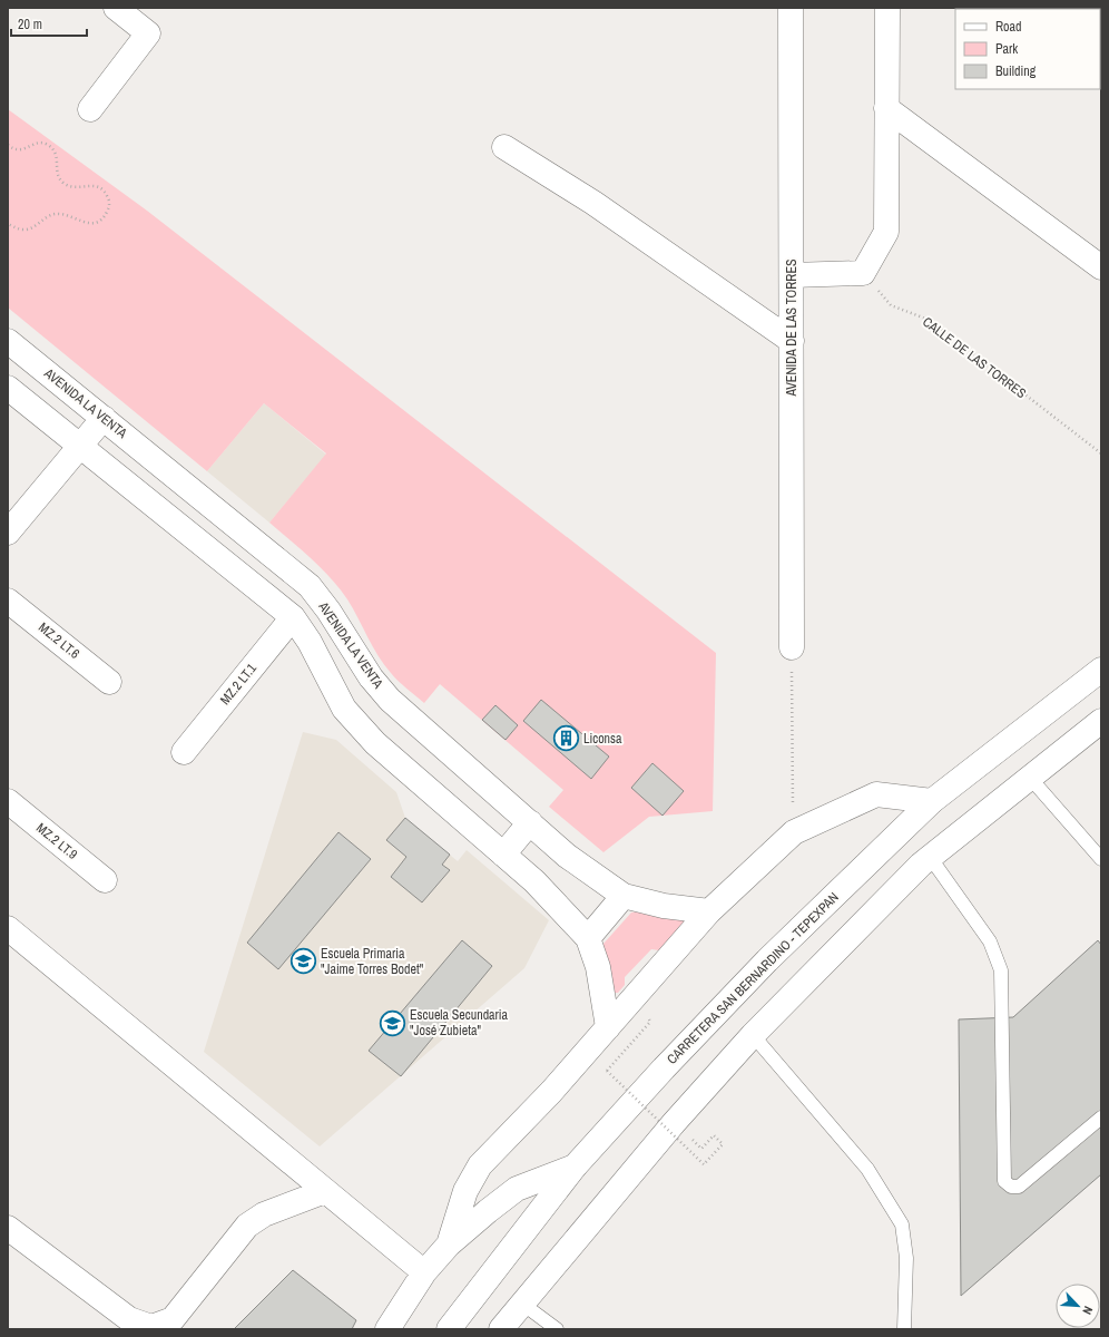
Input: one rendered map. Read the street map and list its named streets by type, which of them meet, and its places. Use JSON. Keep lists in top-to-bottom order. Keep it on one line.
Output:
{"streets":{"main road":["AVENIDA DE LAS TORRES","AVENIDA LA VENTA","MZ.2 LT.6","MZ.2 LT.1","MZ.2 LT.9","CARRETERA SAN BERNARDINO - TEPEXPAN"],"path":["CALLE DE LAS TORRES"]},"places":{"building":["Liconsa"],"school or university":["Escuela Primaria \"Jaime Torres Bodet\"","Escuela Secundaria \"José Zubieta\""]},"legend":["Road","Park","Building"],"scale_bar":"20 m","north":"bottom right"}
